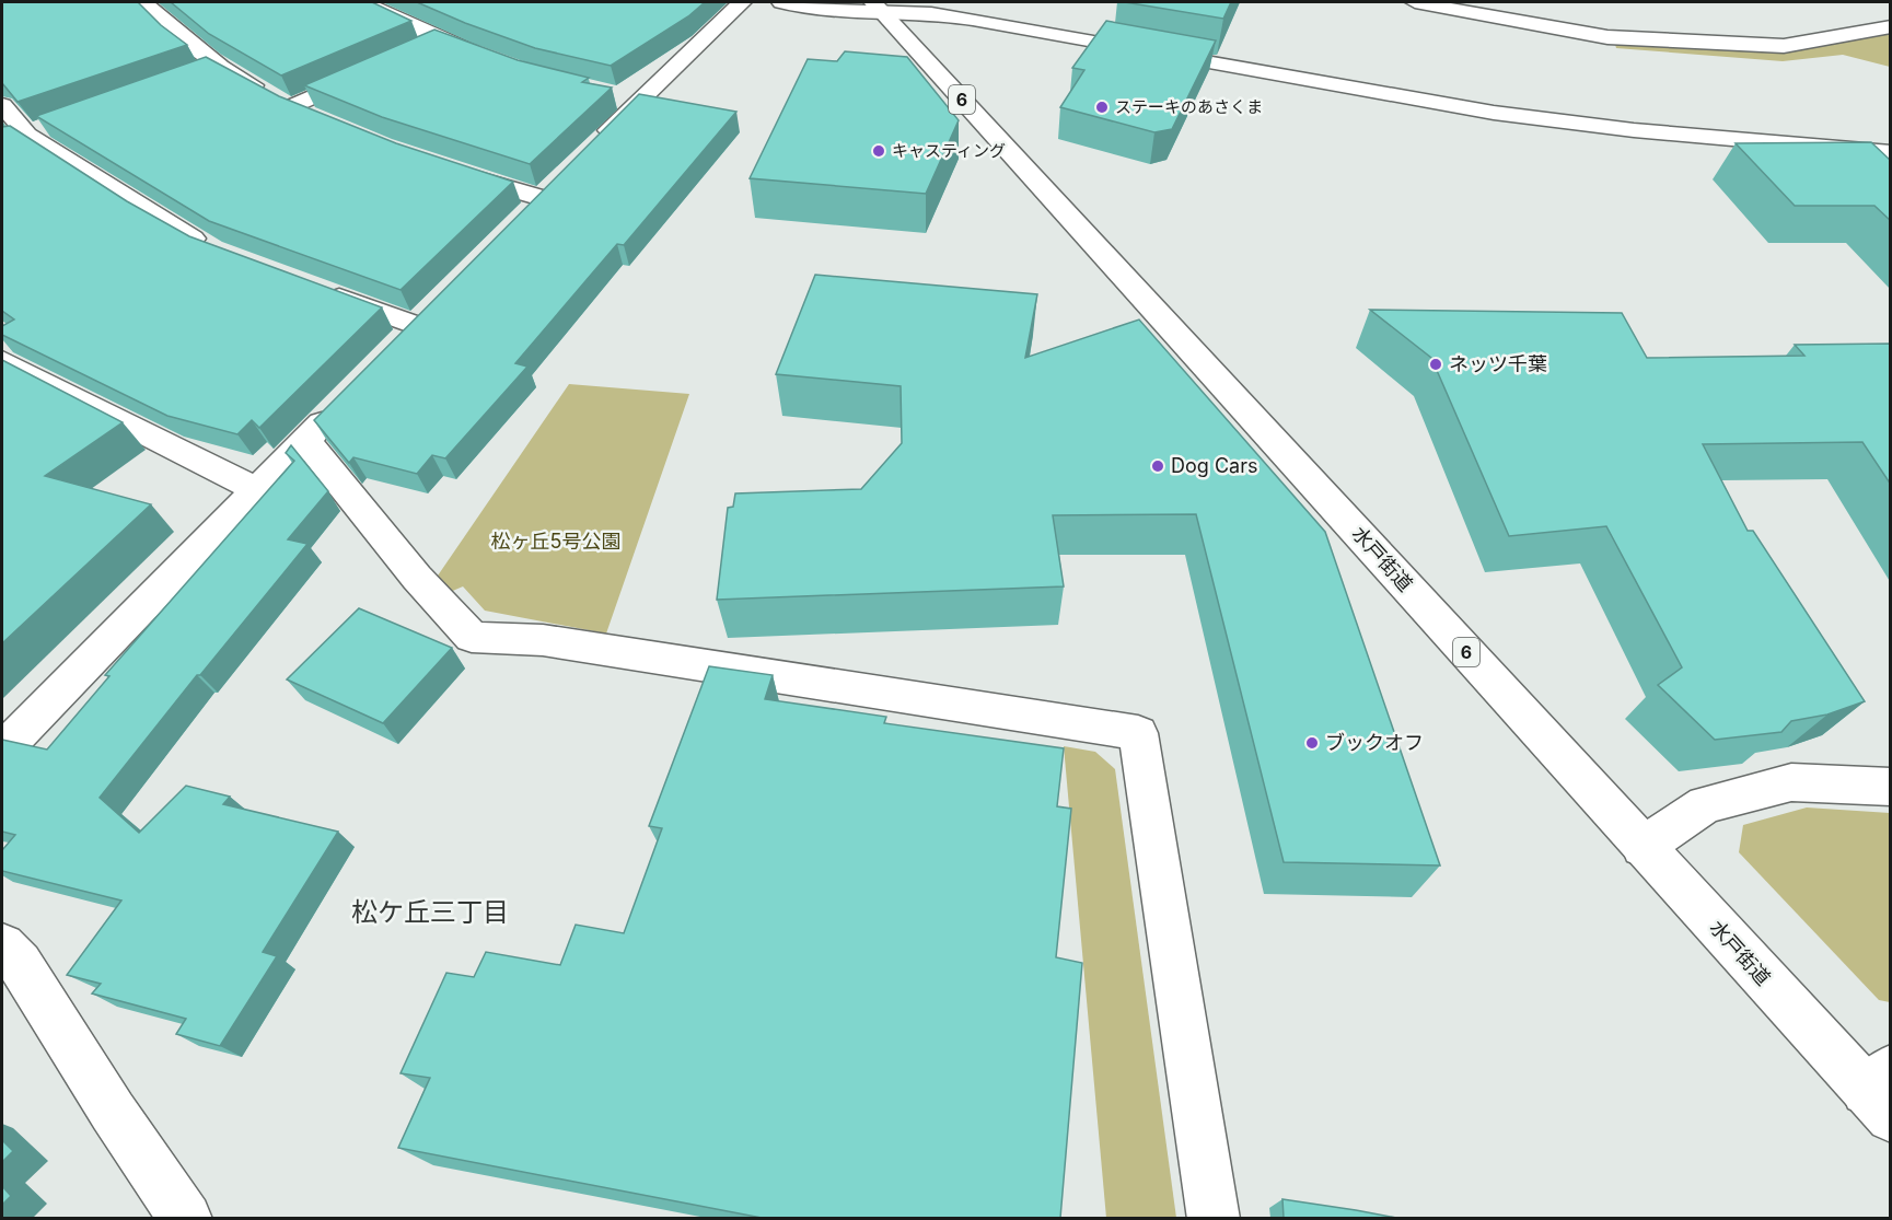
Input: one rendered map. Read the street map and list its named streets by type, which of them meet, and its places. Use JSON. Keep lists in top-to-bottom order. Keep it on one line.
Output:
{"streets":{"main road":["6","水戸街道"]},"districts":["松ケ丘三丁目"],"parks":["松ヶ丘5号公園"],"places":["ステーキのあさくま","キャスティング","ネッツ千葉","Dog Cars","ブックオフ"]}
